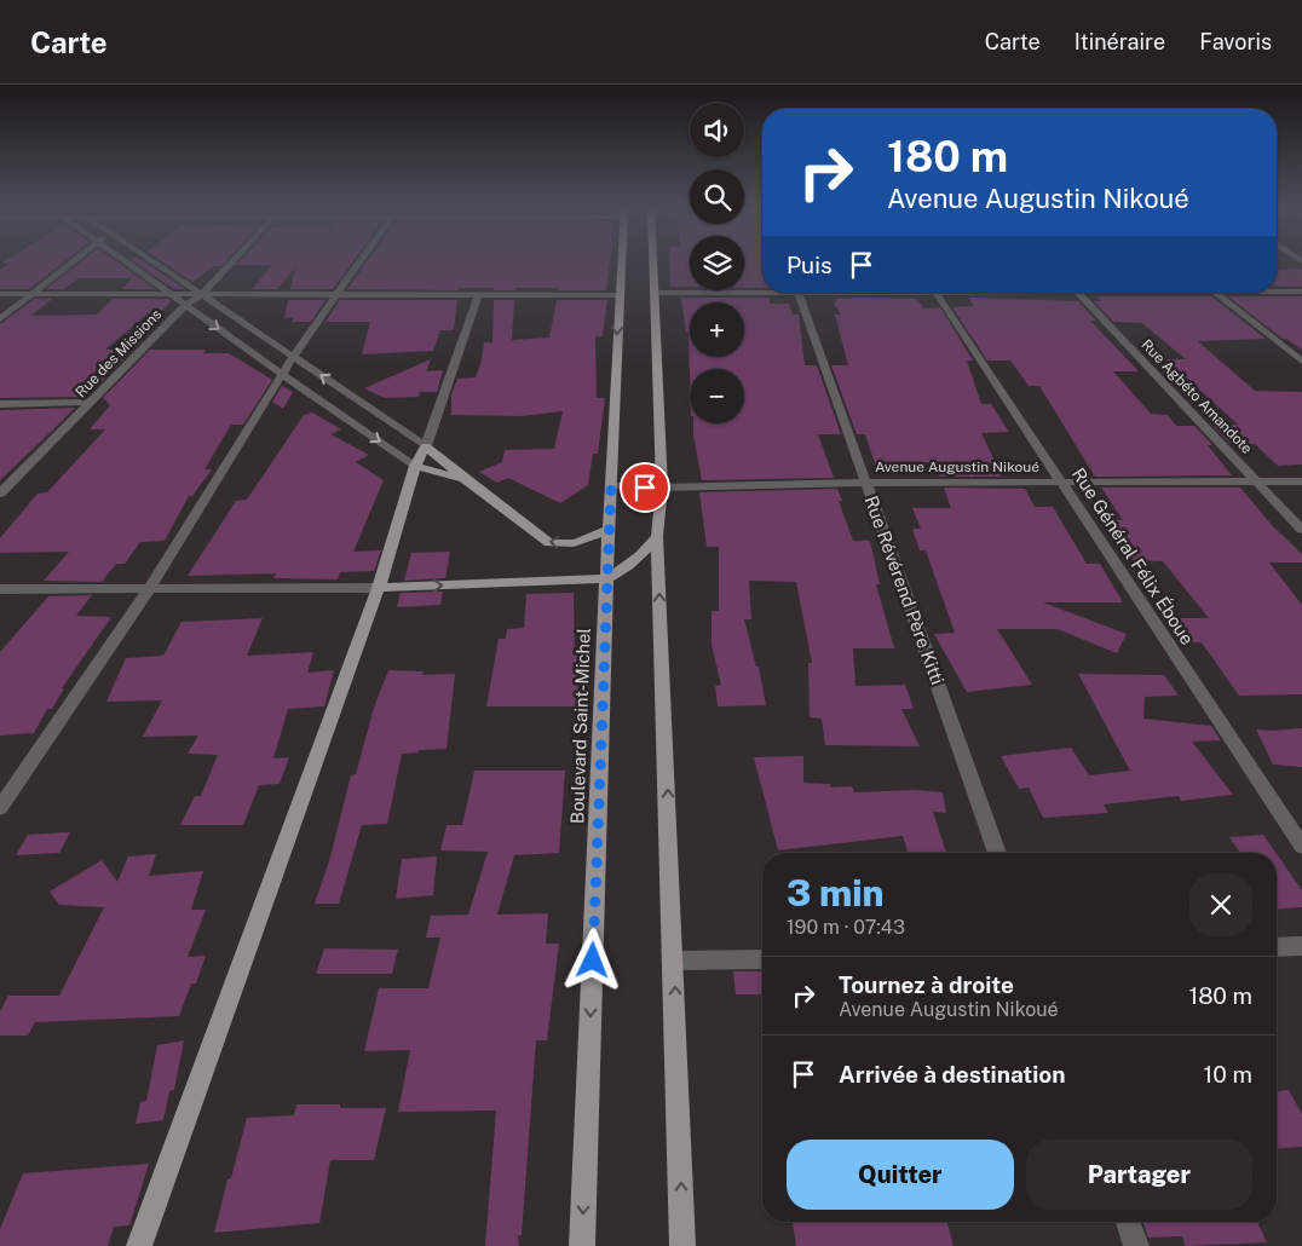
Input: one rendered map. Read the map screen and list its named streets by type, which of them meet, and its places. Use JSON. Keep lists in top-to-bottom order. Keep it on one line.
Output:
{"streets":{"main road":["Boulevard Saint-Michel"],"street":["Rue des Missions","Rue Agbéto Amandote","Avenue Augustin Nikoué","Rue Général Félix Éboue","Rue Révérend Père Kitti"]},"crossings":[["Rue Agbéto Amandote","Avenue Augustin Nikoué"],["Avenue Augustin Nikoué","Rue Général Félix Éboue"],["Avenue Augustin Nikoué","Rue Révérend Père Kitti"],["Avenue Augustin Nikoué","Boulevard Saint-Michel"]],"page":{"header":"Carte","nav":["Carte","Itinéraire","Favoris"],"map_buttons":["+","−"],"turn":["180 m","Avenue Augustin Nikoué"],"then":"Puis","heading":["3 min","190 m · 07:43"],"list":[{"name":"Tournez à droite","note":"Avenue Augustin Nikoué","value":"180 m"},{"name":"Arrivée à destination","value":"10 m"}],"buttons":["Quitter","Partager"]}}
